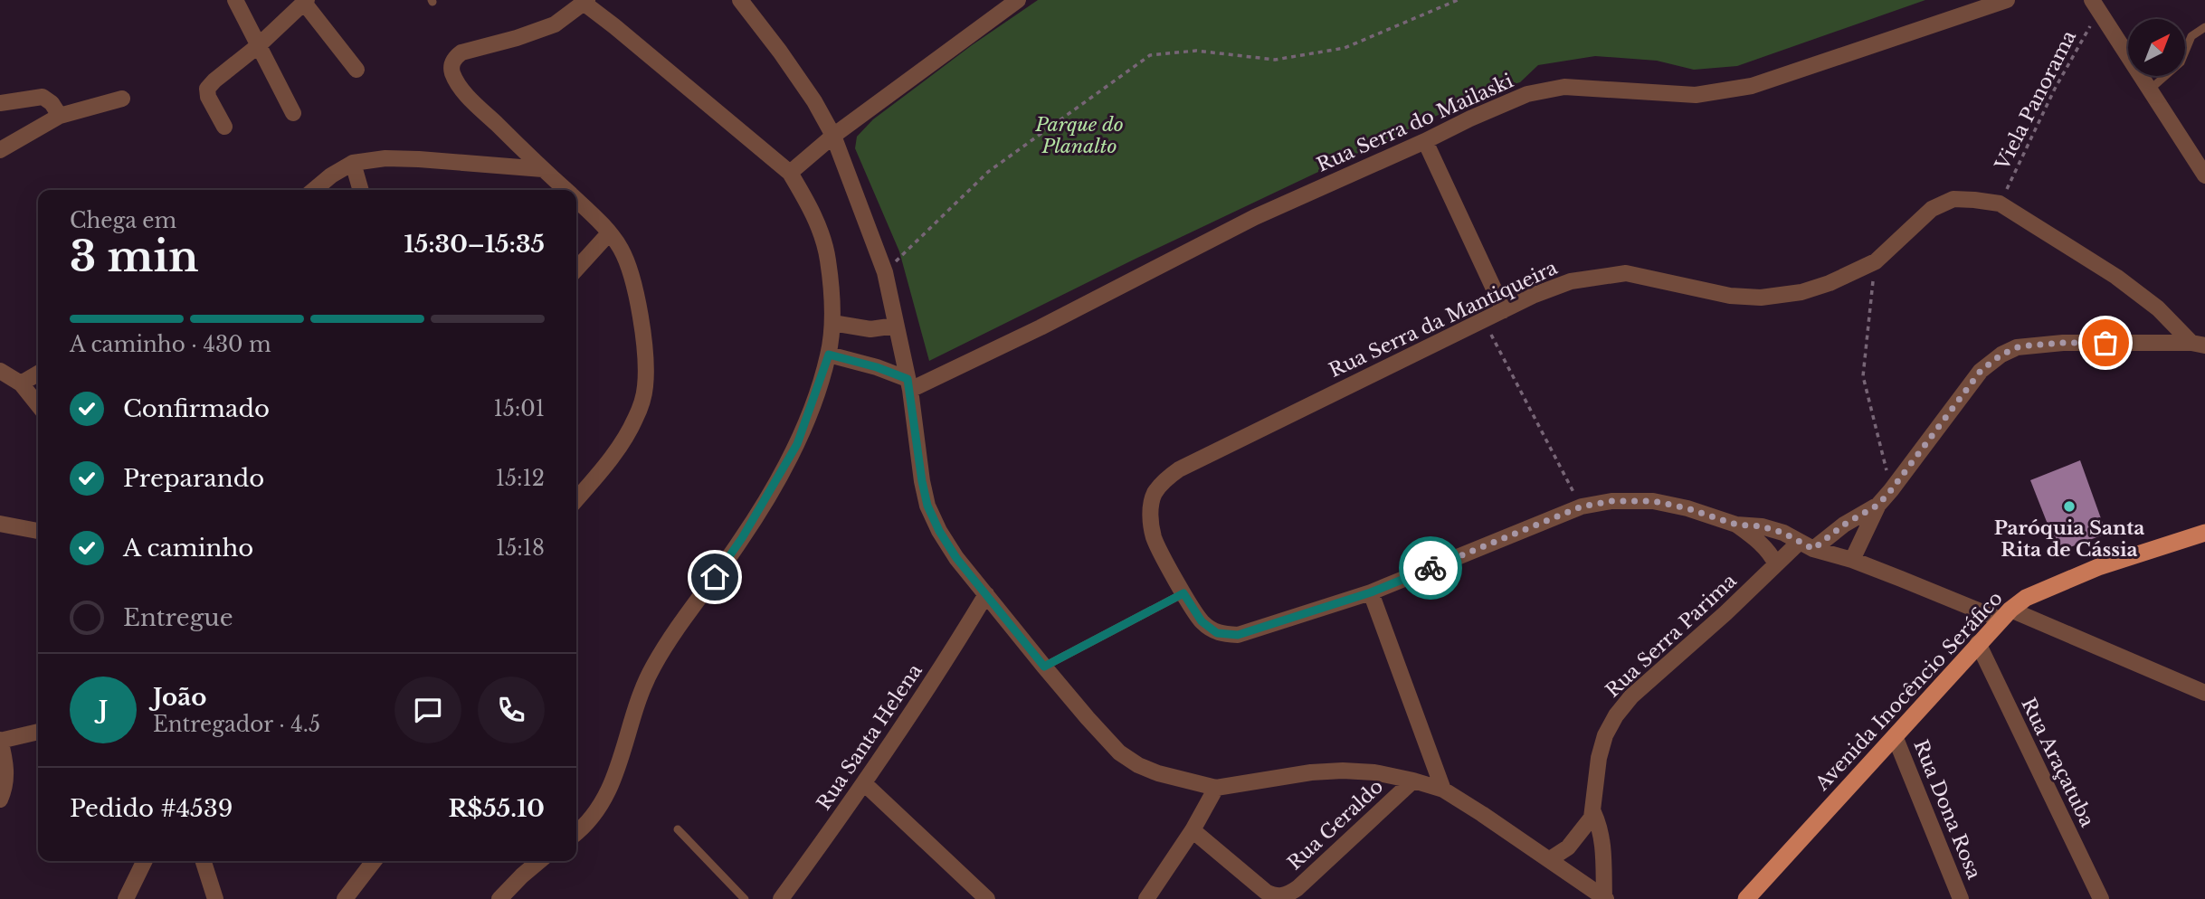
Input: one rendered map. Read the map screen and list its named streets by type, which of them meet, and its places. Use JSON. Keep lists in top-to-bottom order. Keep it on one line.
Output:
{"streets":{"main road":["Avenida Inocêncio Seráfico"],"street":["Rua Serra do Mailaski","Rua Serra da Mantiqueira","Rua Serra Parima","Rua Santa Helena","Rua Araçatuba","Rua Dona Rosa","Rua Geraldo"],"path":["Viela Panorama"]},"crossings":[["Viela Panorama","Rua Serra da Mantiqueira"],["Avenida Inocêncio Seráfico","Rua Araçatuba"],["Avenida Inocêncio Seráfico","Rua Dona Rosa"]],"parks":["Parque do Planalto"],"places":["Paróquia Santa Rita de Cássia"],"north":"top right","page":{"heading":["3 min","Chega em","15:30–15:35"],"panel":["João","Entregador · 4.5","Pedido #4539","R$55.10"],"bar":"A caminho · 430 m","list":[["Confirmado","15:01"],["Preparando","15:12"],["A caminho","15:18"],"Entregue"],"round":"J"}}
